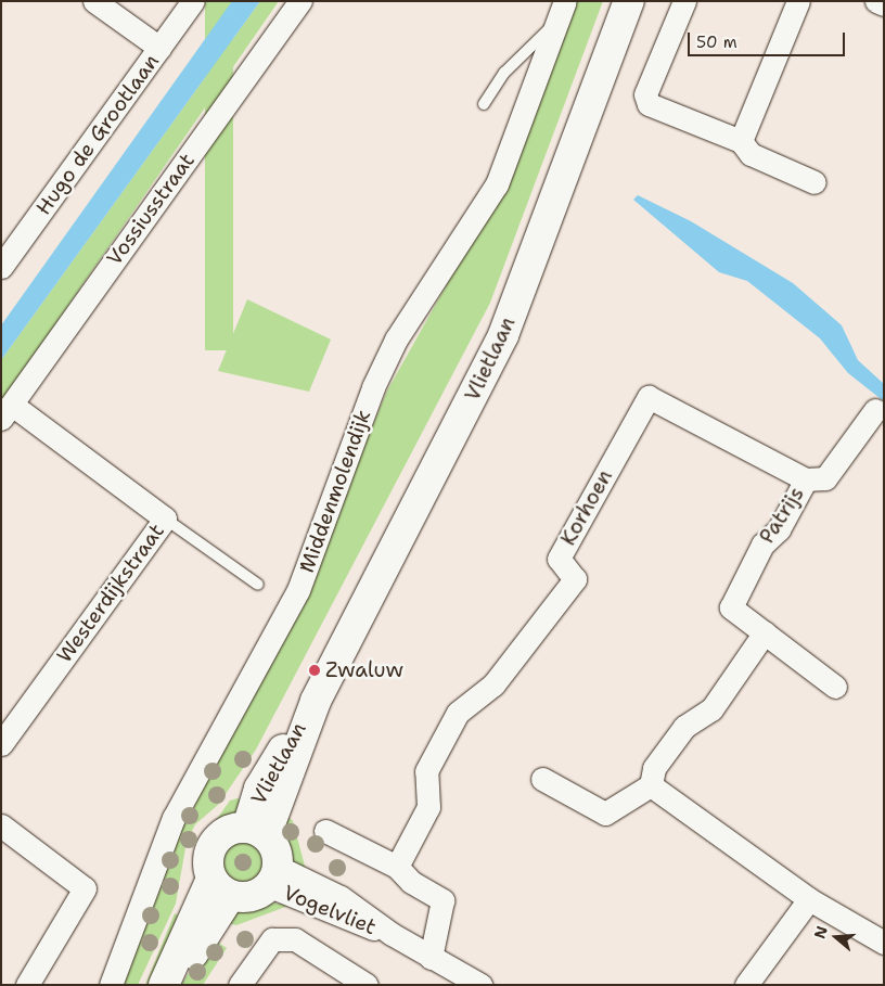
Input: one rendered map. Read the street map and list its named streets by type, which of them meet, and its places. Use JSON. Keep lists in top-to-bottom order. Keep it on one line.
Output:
{"streets":{"street":["Hugo de Grootlaan","Vossiusstraat","Vlietlaan","Middenmolendijk","Korhoen","Patrijs","Westerdijkstraat","Vogelvliet"]},"crossings":[["Vossiusstraat","Westerdijkstraat"],["Vlietlaan","Vogelvliet"],["Korhoen","Patrijs"]],"places":["Zwaluw"],"scale_bar":"50 m","north":"left"}
